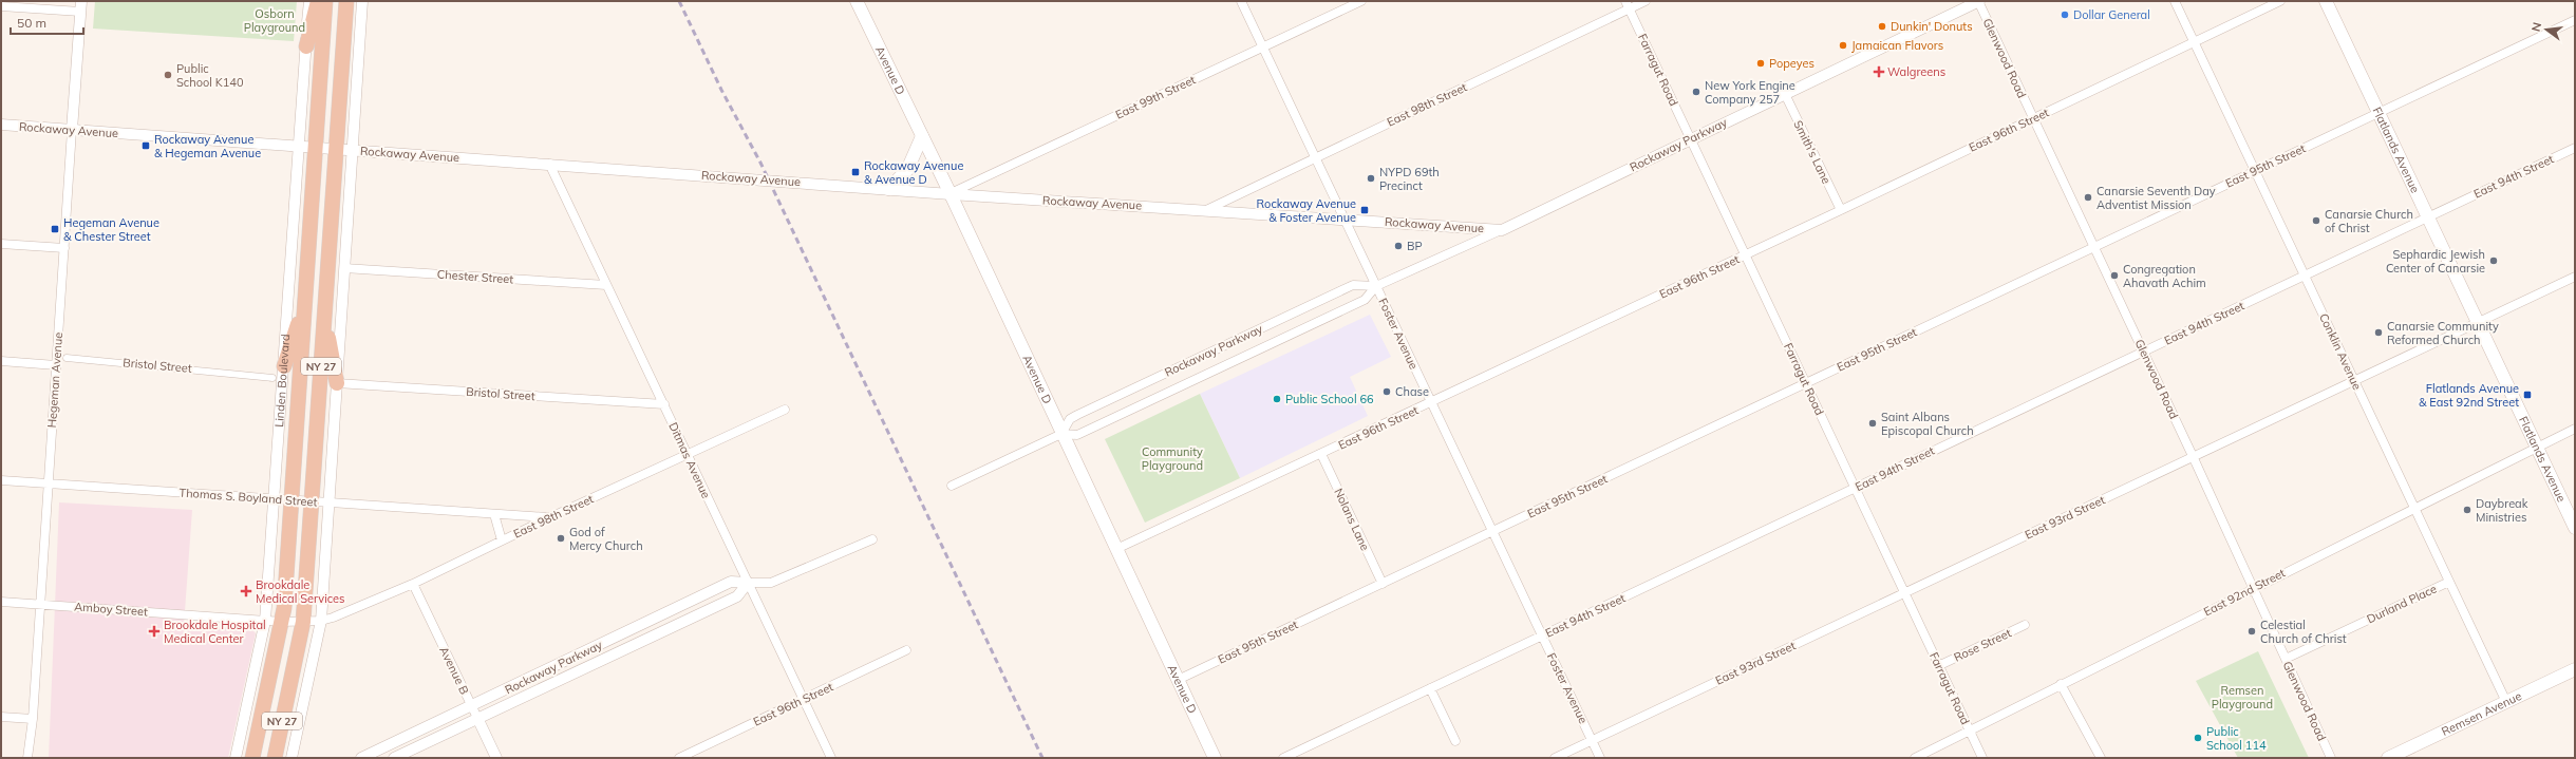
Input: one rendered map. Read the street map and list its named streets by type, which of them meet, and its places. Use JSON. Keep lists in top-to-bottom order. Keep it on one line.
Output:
{"streets":{"highway":["NY 27","Linden Boulevard"],"main road":["Avenue D","Flatlands Avenue","Remsen Avenue"],"street":["Glenwood Road","Farragut Road","East 99th Street","East 98th Street","Rockaway Avenue","East 96th Street","Rockaway Parkway","Smith's Lane","East 95th Street","East 94th Street","Chester Street","Foster Avenue","Conklin Avenue","Bristol Street","Hegeman Avenue","Ditmas Avenue","Thomas S. Boyland Street","East 93rd Street","Nolans Lane","East 92nd Street","Durland Place","Amboy Street","Rose Street","Avenue B"]},"crossings":[["Glenwood Road","East 96th Street"],["Glenwood Road","Rockaway Parkway"],["Glenwood Road","East 95th Street"],["Glenwood Road","East 94th Street"],["Glenwood Road","East 93rd Street"],["Glenwood Road","East 92nd Street"],["Glenwood Road","Durland Place"],["Avenue D","East 99th Street"],["Avenue D","Rockaway Avenue"],["Avenue D","East 96th Street"],["Avenue D","Rockaway Parkway"],["Avenue D","East 95th Street"],["Farragut Road","East 98th Street"],["Farragut Road","East 96th Street"],["Farragut Road","Rockaway Parkway"],["Farragut Road","East 95th Street"],["Farragut Road","East 94th Street"],["Farragut Road","East 93rd Street"],["Farragut Road","East 92nd Street"],["Farragut Road","Rose Street"],["East 99th Street","Rockaway Avenue"],["East 99th Street","Foster Avenue"],["East 98th Street","Rockaway Avenue"],["East 98th Street","Foster Avenue"],["East 98th Street","Ditmas Avenue"],["East 98th Street","Thomas S. Boyland Street"],["East 98th Street","Amboy Street"],["East 98th Street","Avenue B"],["Rockaway Avenue","Rockaway Parkway"],["Rockaway Avenue","Foster Avenue"],["Rockaway Avenue","NY 27"],["Rockaway Avenue","Hegeman Avenue"],["Rockaway Avenue","Linden Boulevard"],["Rockaway Avenue","Ditmas Avenue"],["East 96th Street","Smith's Lane"],["East 96th Street","Foster Avenue"],["East 96th Street","Conklin Avenue"],["East 96th Street","Ditmas Avenue"],["East 96th Street","Nolans Lane"],["Rockaway Parkway","Smith's Lane"],["Rockaway Parkway","Foster Avenue"],["Rockaway Parkway","Ditmas Avenue"],["Rockaway Parkway","Avenue B"],["Flatlands Avenue","East 95th Street"],["Flatlands Avenue","East 94th Street"],["Flatlands Avenue","East 93rd Street"],["Flatlands Avenue","East 92nd Street"],["East 95th Street","Foster Avenue"],["East 95th Street","Conklin Avenue"],["East 95th Street","Nolans Lane"],["East 94th Street","Foster Avenue"],["East 94th Street","Conklin Avenue"],["Chester Street","Ditmas Avenue"],["Foster Avenue","East 93rd Street"],["Conklin Avenue","East 93rd Street"],["Conklin Avenue","East 92nd Street"],["Conklin Avenue","Durland Place"],["Conklin Avenue","Remsen Avenue"],["Bristol Street","Ditmas Avenue"],["NY 27","Thomas S. Boyland Street"],["NY 27","Amboy Street"],["Hegeman Avenue","Thomas S. Boyland Street"],["Hegeman Avenue","Amboy Street"],["Linden Boulevard","Thomas S. Boyland Street"],["Linden Boulevard","Amboy Street"]],"parks":["Osborn Playground","Community Playground","Remsen Playground"],"places":{"other":["Dollar General","Dunkin' Donuts","Jamaican Flavors","Popeyes","Public School K140","New York Engine Company 257","NYPD 69th Precinct","Canarsie Seventh Day Adventist Mission","Canarsie Church of Christ","BP","Sephardic Jewish Center of Canarsie","Congregation Ahavath Achim","Canarsie Community Reformed Church","Chase","Public School 66","Saint Albans Episcopal Church","Daybreak Ministries","God of Mercy Church","Celestial Church of Christ","Public School 114"],"health":["Walgreens","Brookdale Medical Services","Brookdale Hospital Medical Center"],"transit":["Rockaway Avenue & Hegeman Avenue","Rockaway Avenue & Avenue D","Rockaway Avenue & Foster Avenue","Hegeman Avenue & Chester Street","Flatlands Avenue & East 92nd Street"]},"scale_bar":"50 m","north":"left"}
